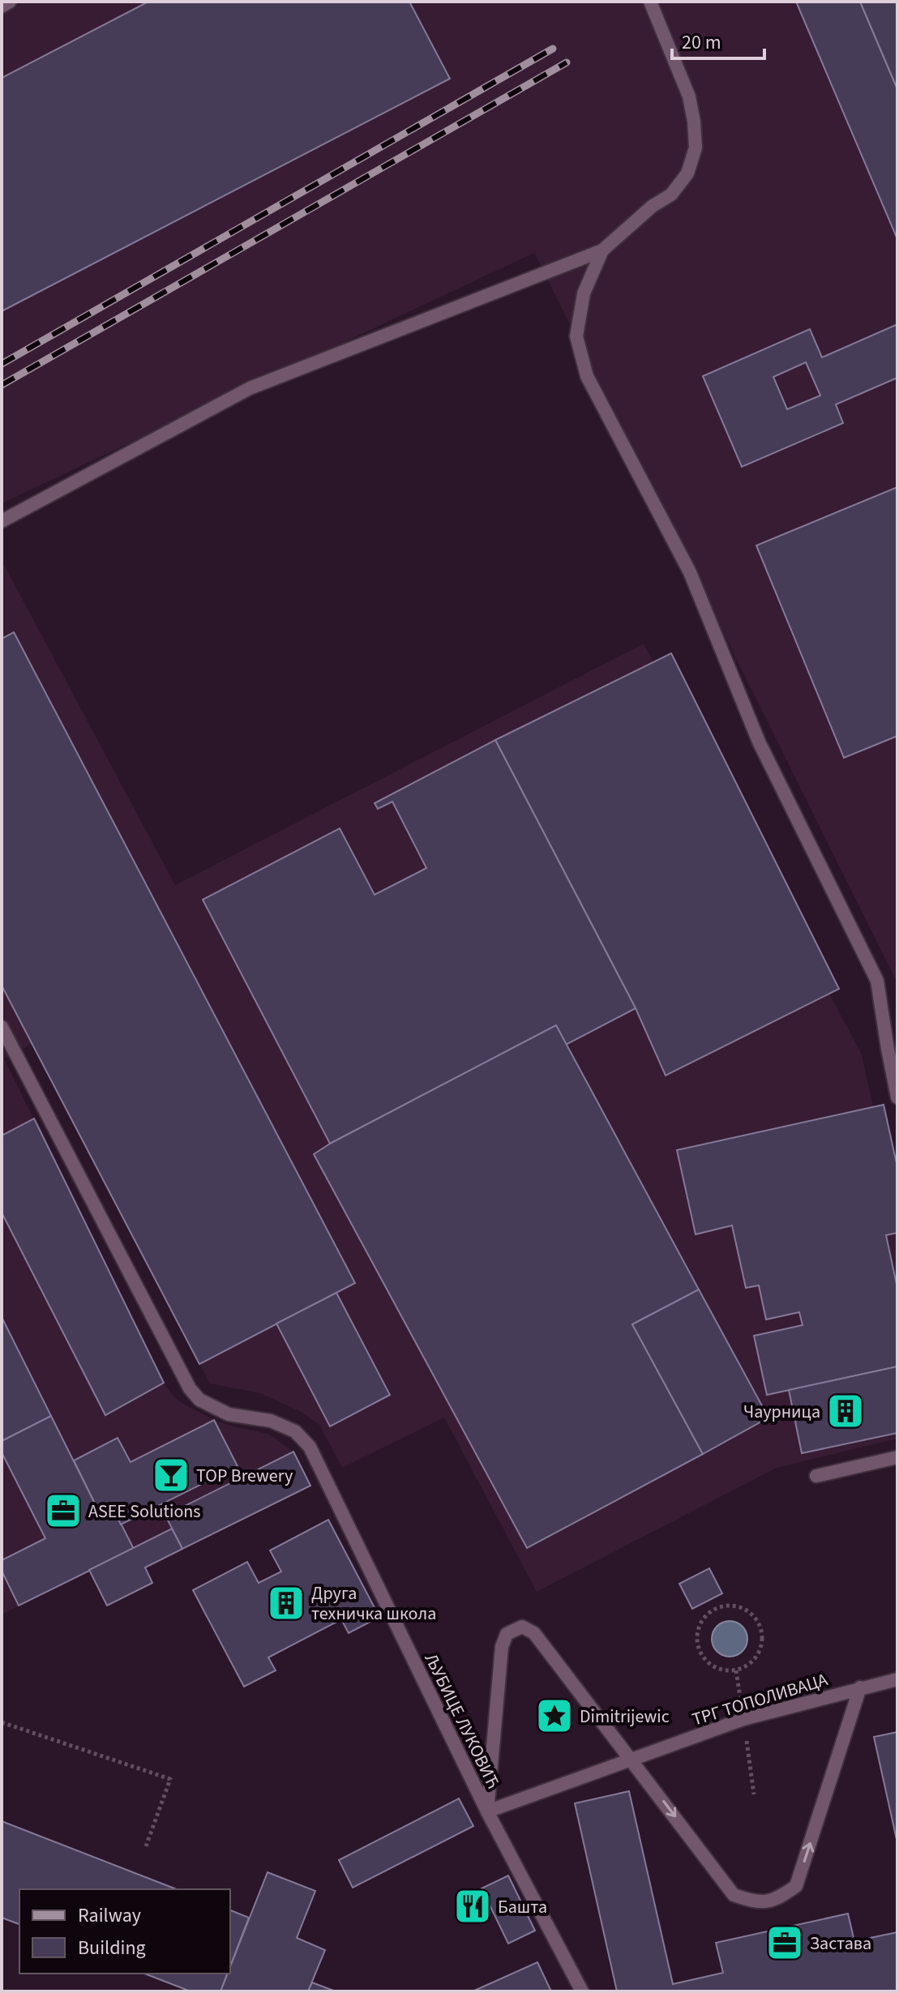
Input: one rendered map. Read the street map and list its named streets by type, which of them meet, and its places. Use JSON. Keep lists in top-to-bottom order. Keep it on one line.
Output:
{"streets":{"lane":["ТРГ ТОПОЛИВАЦА","ЉУБИЦЕ ЛУКОВИЋ"]},"crossings":[["ТРГ ТОПОЛИВАЦА","ЉУБИЦЕ ЛУКОВИЋ"]],"places":{"building":["Чаурница","Друга техничка школа"],"bar":["TOP Brewery"],"office":["ASEE Solutions","Застава"],"place":["Dimitrijewic"],"restaurant":["Башта"]},"legend":["Railway","Building"],"scale_bar":"20 m"}
